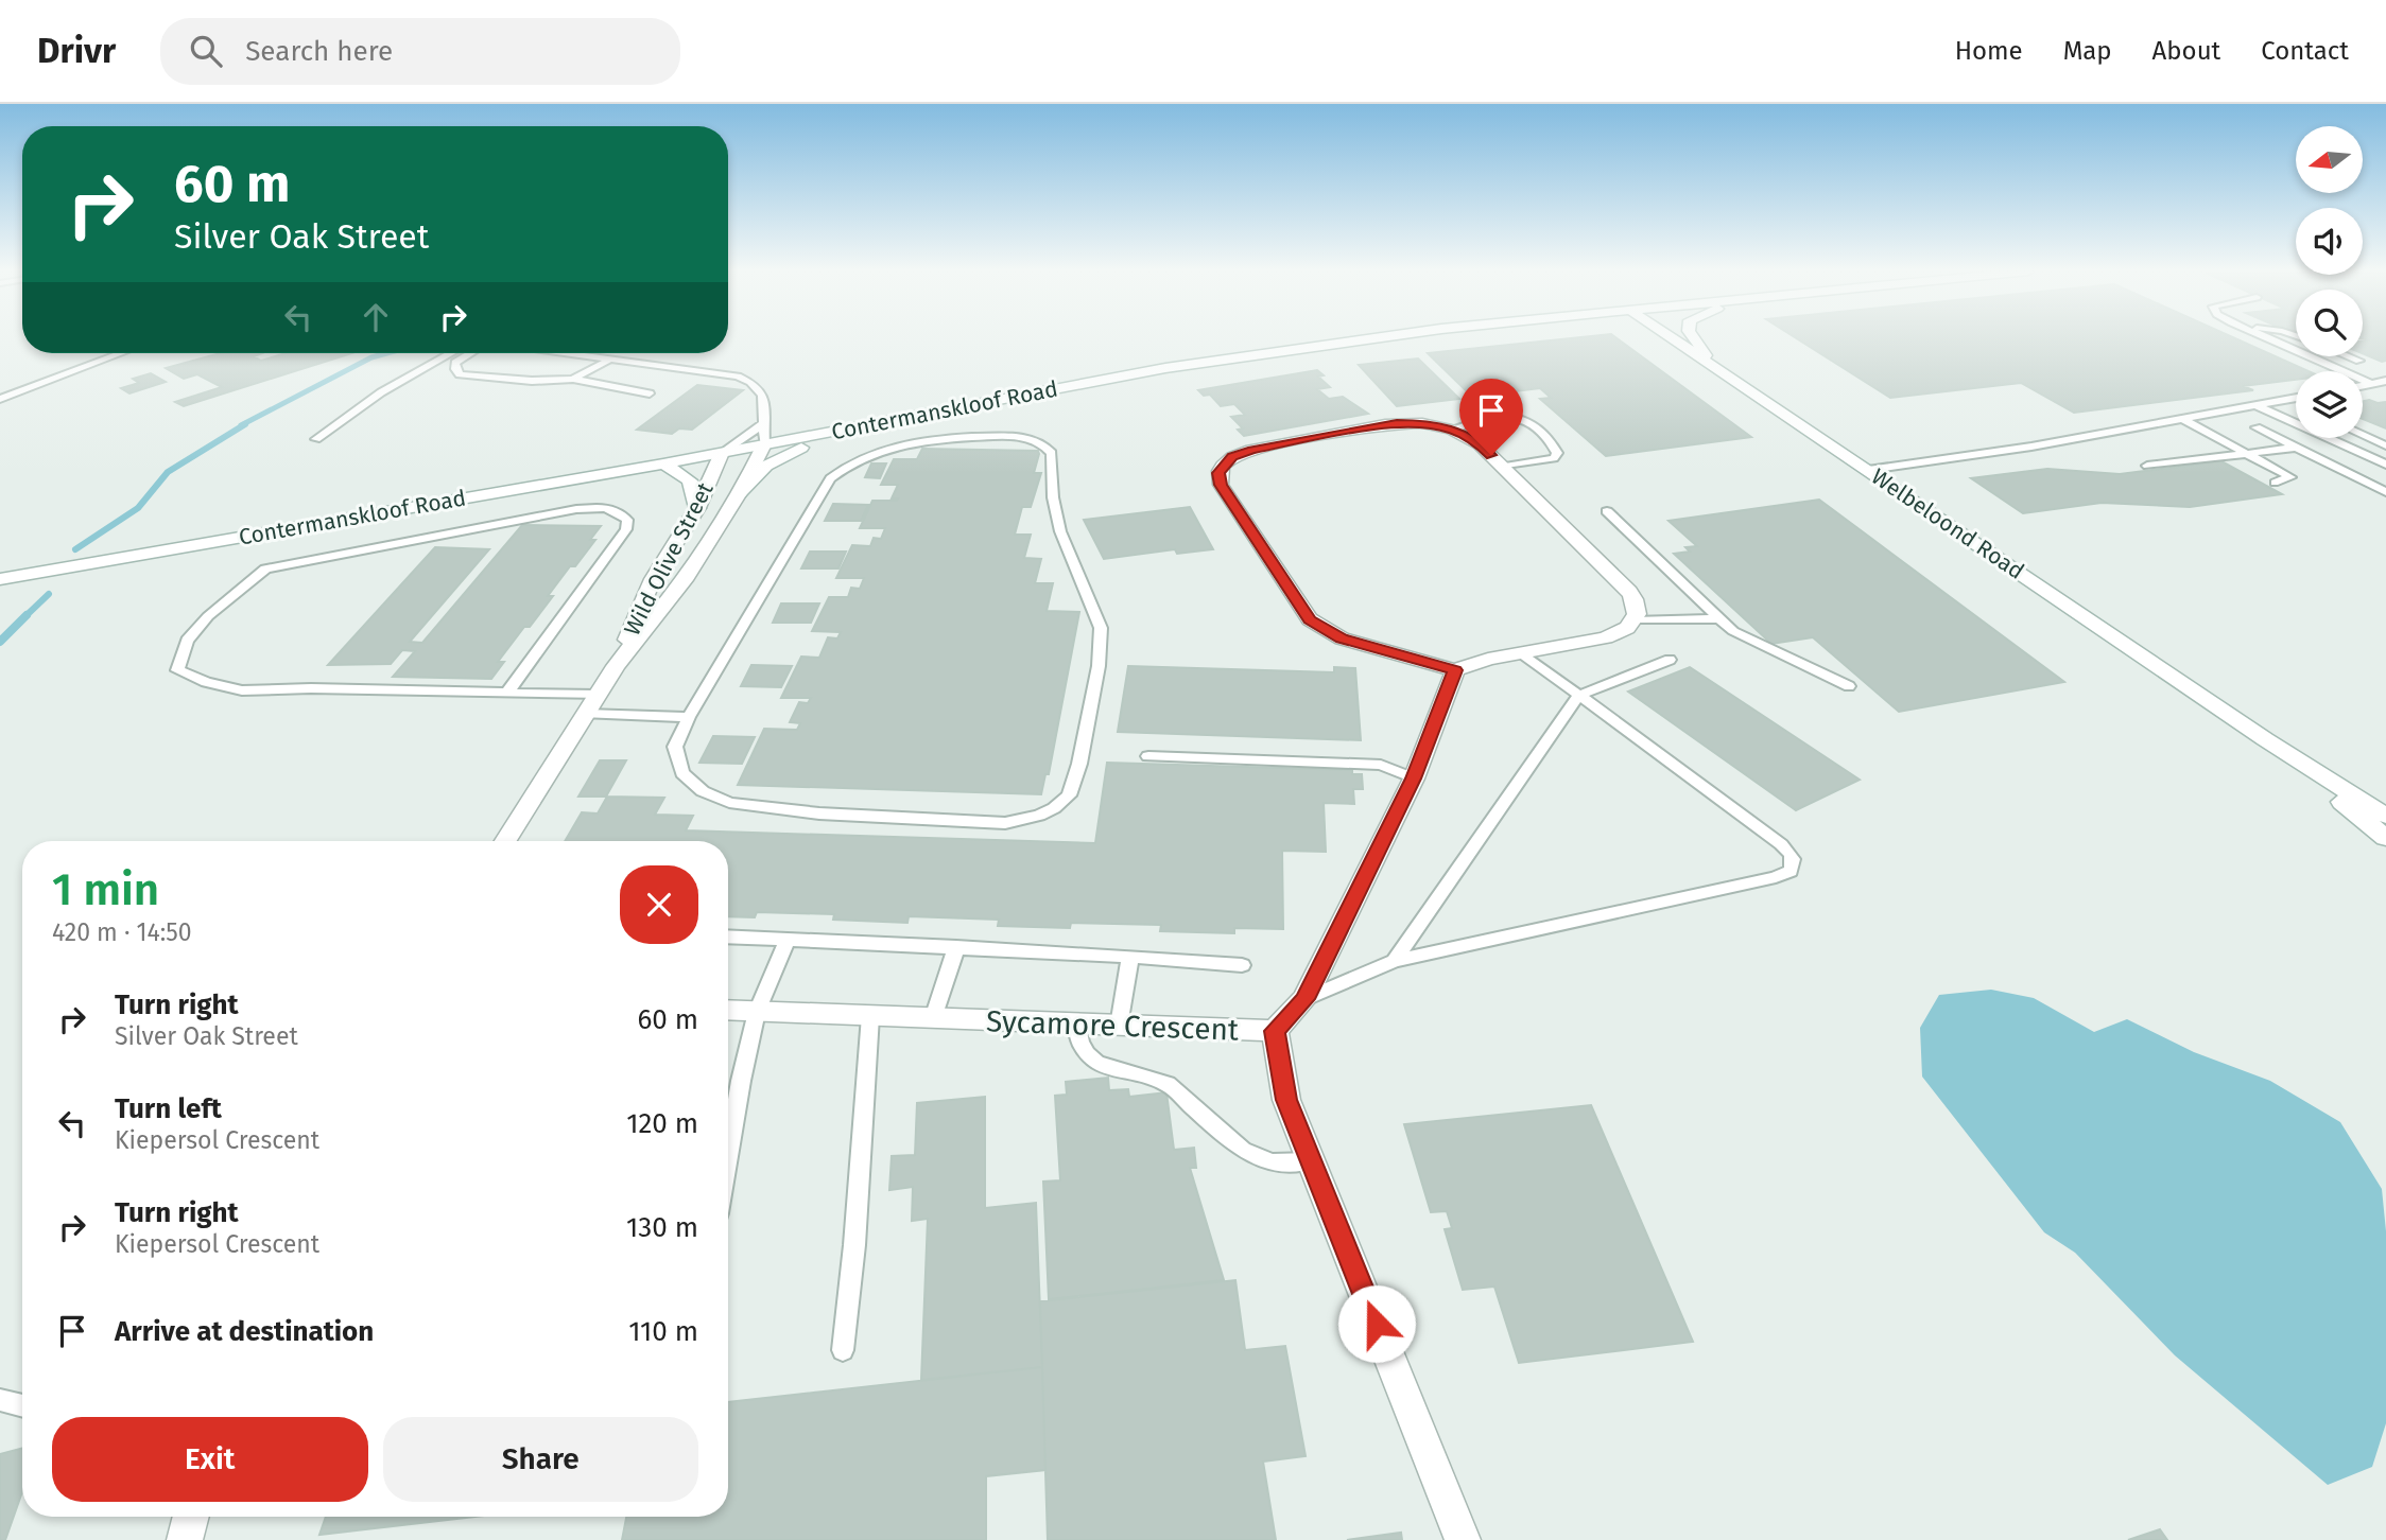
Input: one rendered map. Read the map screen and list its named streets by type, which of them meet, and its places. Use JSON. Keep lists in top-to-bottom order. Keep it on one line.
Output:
{"streets":{"street":["Contermanskloof Road","Welbeloond Road","Wild Olive Street","Sycamore Crescent"]},"crossings":[["Contermanskloof Road","Wild Olive Street"]],"north":"left","page":{"header":"Drivr","search":"Search here","nav":["Home","Map","About","Contact"],"turn":["60 m","Silver Oak Street"],"heading":["1 min","420 m · 14:50"],"list":[{"name":"Turn right","note":"Silver Oak Street","value":"60 m"},{"name":"Turn left","note":"Kiepersol Crescent","value":"120 m"},{"name":"Turn right","note":"Kiepersol Crescent","value":"130 m"},{"name":"Arrive at destination","value":"110 m"}],"buttons":["Exit","Share"]}}
